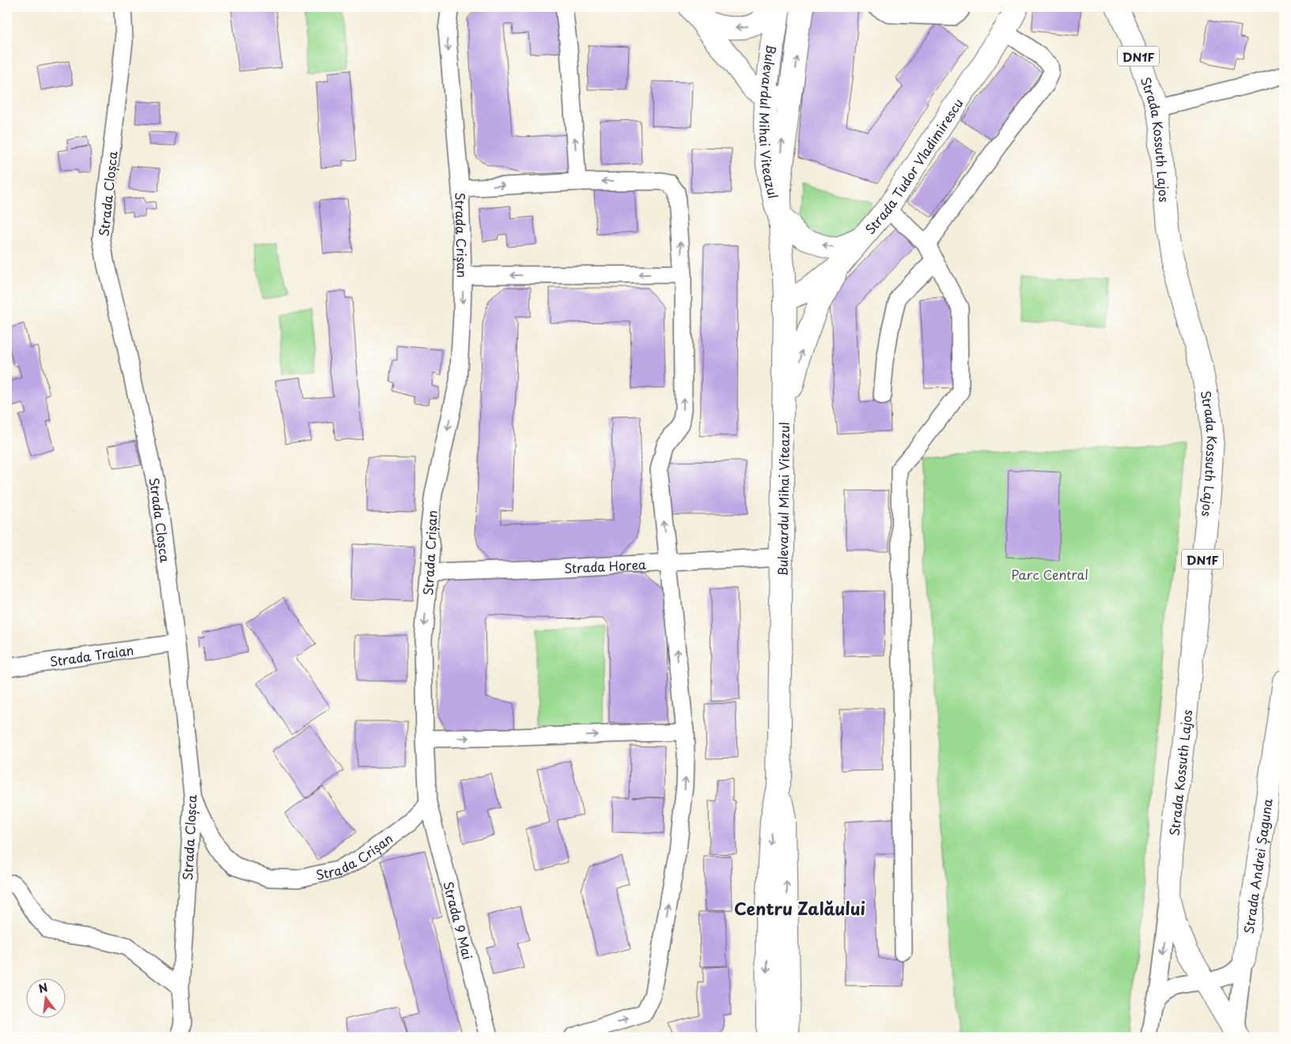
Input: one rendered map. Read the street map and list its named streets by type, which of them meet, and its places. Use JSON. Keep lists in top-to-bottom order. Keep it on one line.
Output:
{"streets":{"main road":["DN1F","Bulevardul Mihai Viteazul","Strada Kossuth Lajos","Strada Tudor Vladimirescu","Strada Andrei Șaguna"],"street":["Strada Cloșca","Strada Crișan","Strada Horea","Strada Traian","Strada 9 Mai"]},"crossings":[["Bulevardul Mihai Viteazul","Strada Tudor Vladimirescu"],["Bulevardul Mihai Viteazul","Strada Horea"],["Strada Kossuth Lajos","Strada Andrei Șaguna"],["Strada Cloșca","Strada Crișan"],["Strada Cloșca","Strada Traian"],["Strada Crișan","Strada Horea"],["Strada Crișan","Strada 9 Mai"]],"one_way":["Strada Crișan"],"districts":["Centru Zalăului"],"parks":["Parc Central"],"north":"top"}
